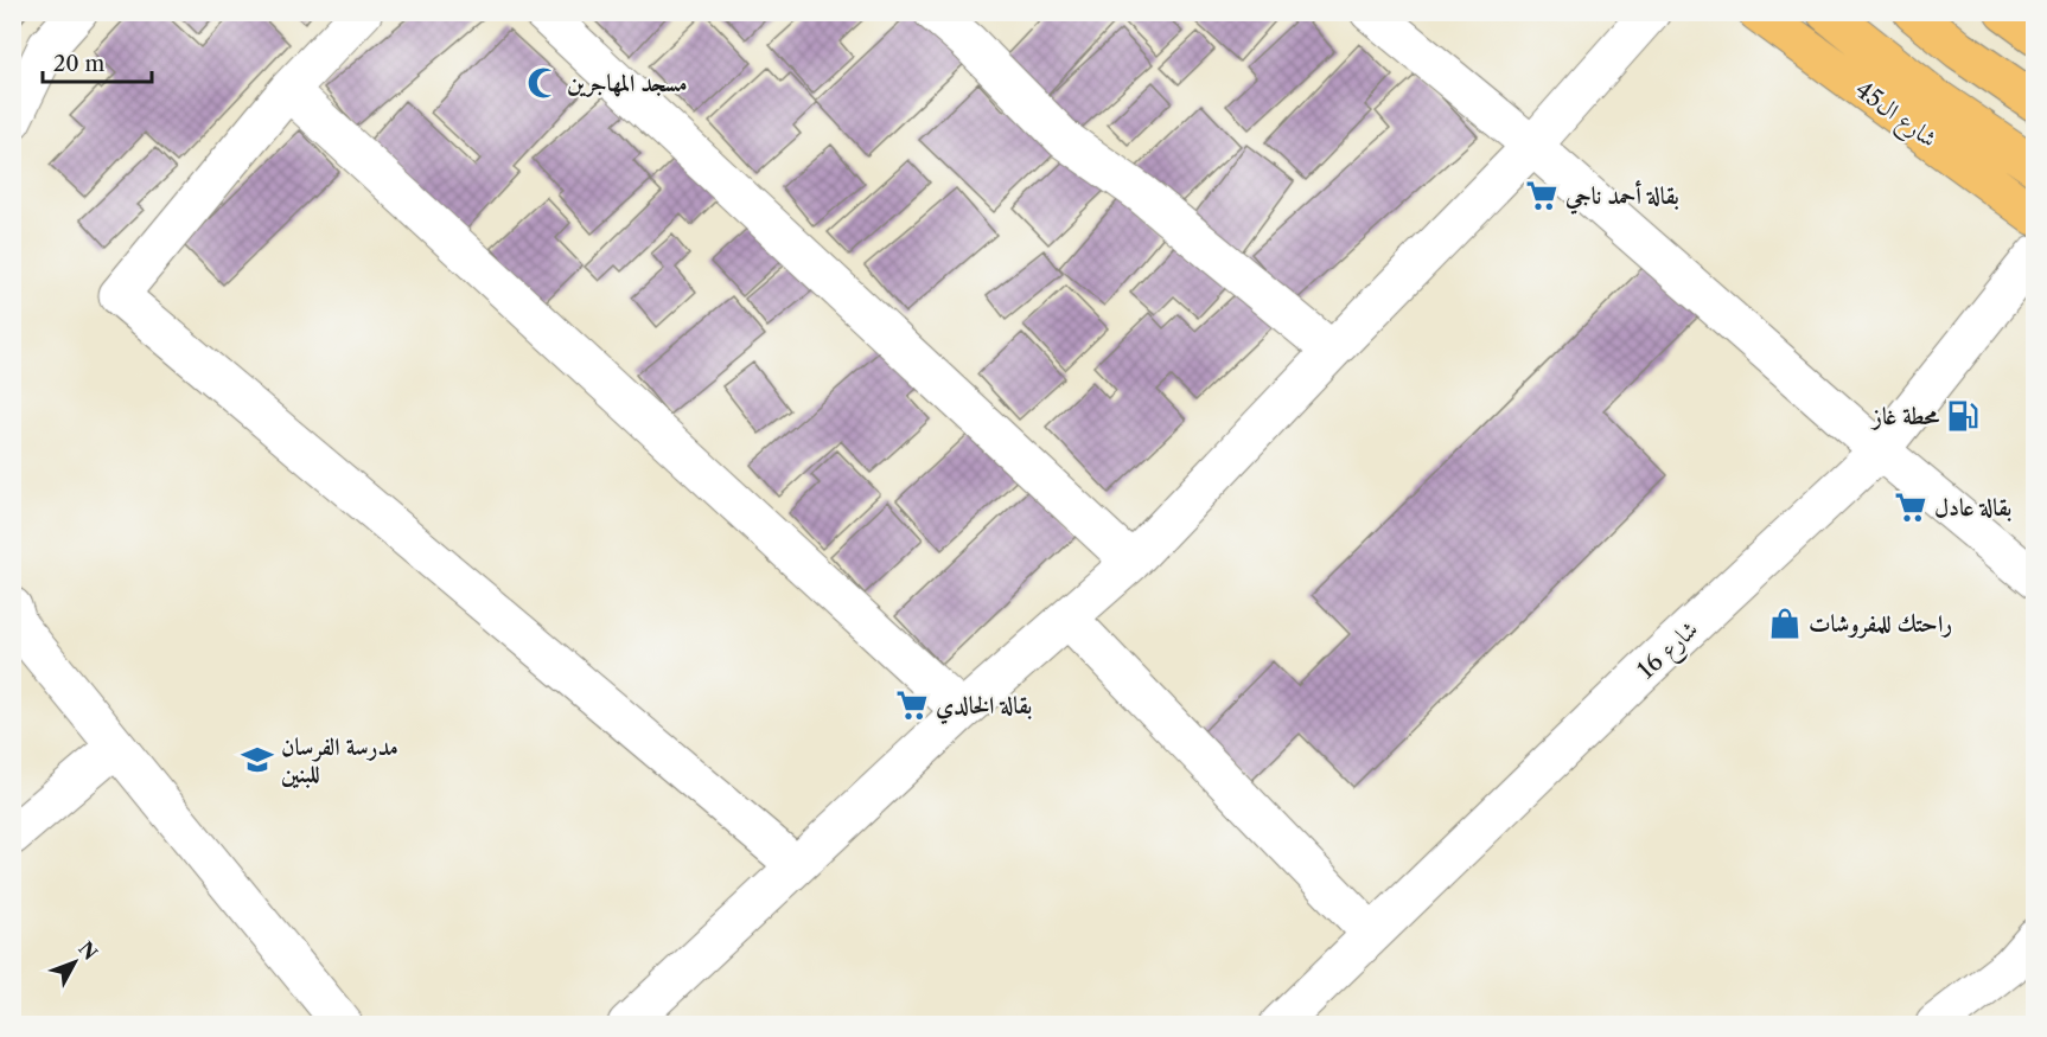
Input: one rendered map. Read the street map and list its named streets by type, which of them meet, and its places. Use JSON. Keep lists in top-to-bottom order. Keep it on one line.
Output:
{"streets":{"main road":["شارع ال45"],"street":["شارع 16"]},"places":{"mosque":["مسجد المهاجرين"],"supermarket":["بقالة أحمد ناجي","بقالة عادل","بقالة الخالدي"],"fuel station":["محطة غاز"],"shop":["راحتك للمفروشات"],"school or university":["مدرسة الفرسان للبنين"]},"scale_bar":"20 m","north":"top right"}
